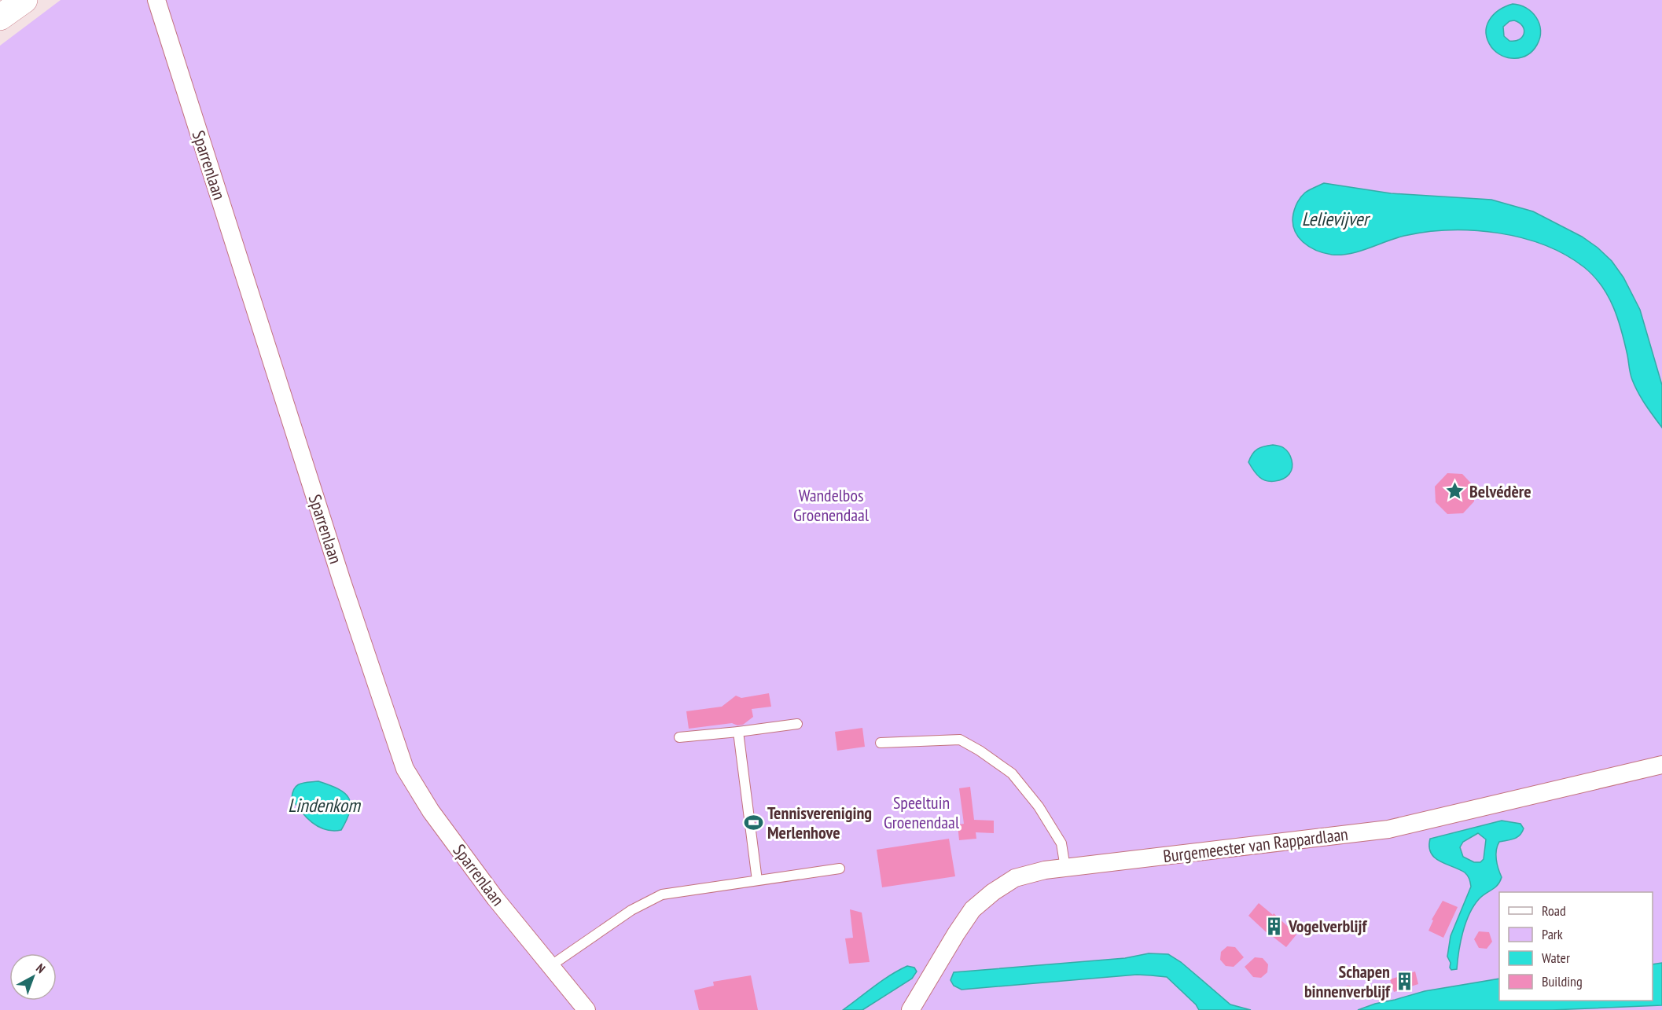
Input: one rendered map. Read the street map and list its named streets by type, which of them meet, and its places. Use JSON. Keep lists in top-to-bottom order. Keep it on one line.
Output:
{"streets":{"street":["Sparrenlaan","Burgemeester van Rappardlaan"]},"water":["Lelievijver","Lindenkom"],"parks":["Wandelbos Groenendaal","Speeltuin Groenendaal"],"places":{"place":["Belvédère"],"sports":["Tennisvereniging Merlenhove"],"building":["Vogelverblijf","Schapen binnenverblijf"]},"legend":["Road","Park","Water","Building"],"north":"top right"}
